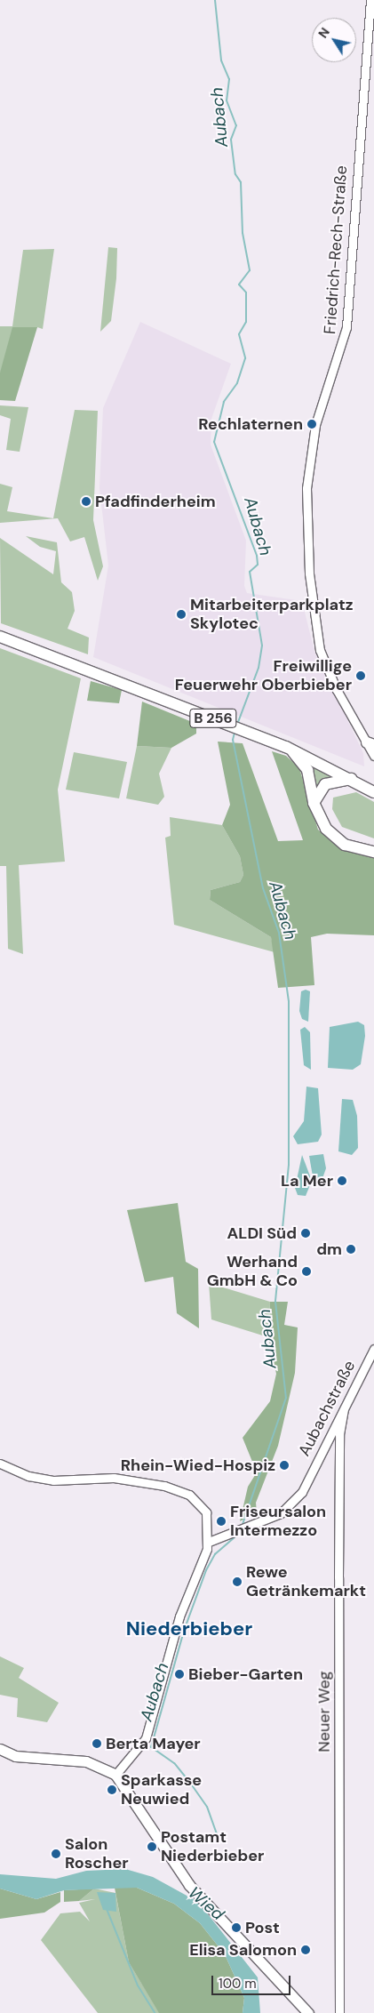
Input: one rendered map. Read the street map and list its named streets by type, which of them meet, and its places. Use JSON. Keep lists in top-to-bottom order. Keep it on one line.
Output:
{"streets":{"highway":["B 256"],"street":["Friedrich-Rech-Straße","Aubachstraße","Neuer Weg"]},"crossings":[["Aubachstraße","Neuer Weg"]],"districts":["Niederbieber"],"water":["Aubach","Wied"],"places":["Rechlaternen","Pfadfinderheim","Mitarbeiterparkplatz Skylotec","Freiwillige Feuerwehr Oberbieber","La Mer","ALDI Süd","dm","Werhand GmbH & Co","Rhein-Wied-Hospiz","Friseursalon Intermezzo","Rewe Getränkemarkt","Bieber-Garten","Berta Mayer","Sparkasse Neuwied","Postamt Niederbieber","Salon Roscher","Post","Elisa Salomon"],"scale_bar":"100 m","north":"top left"}
